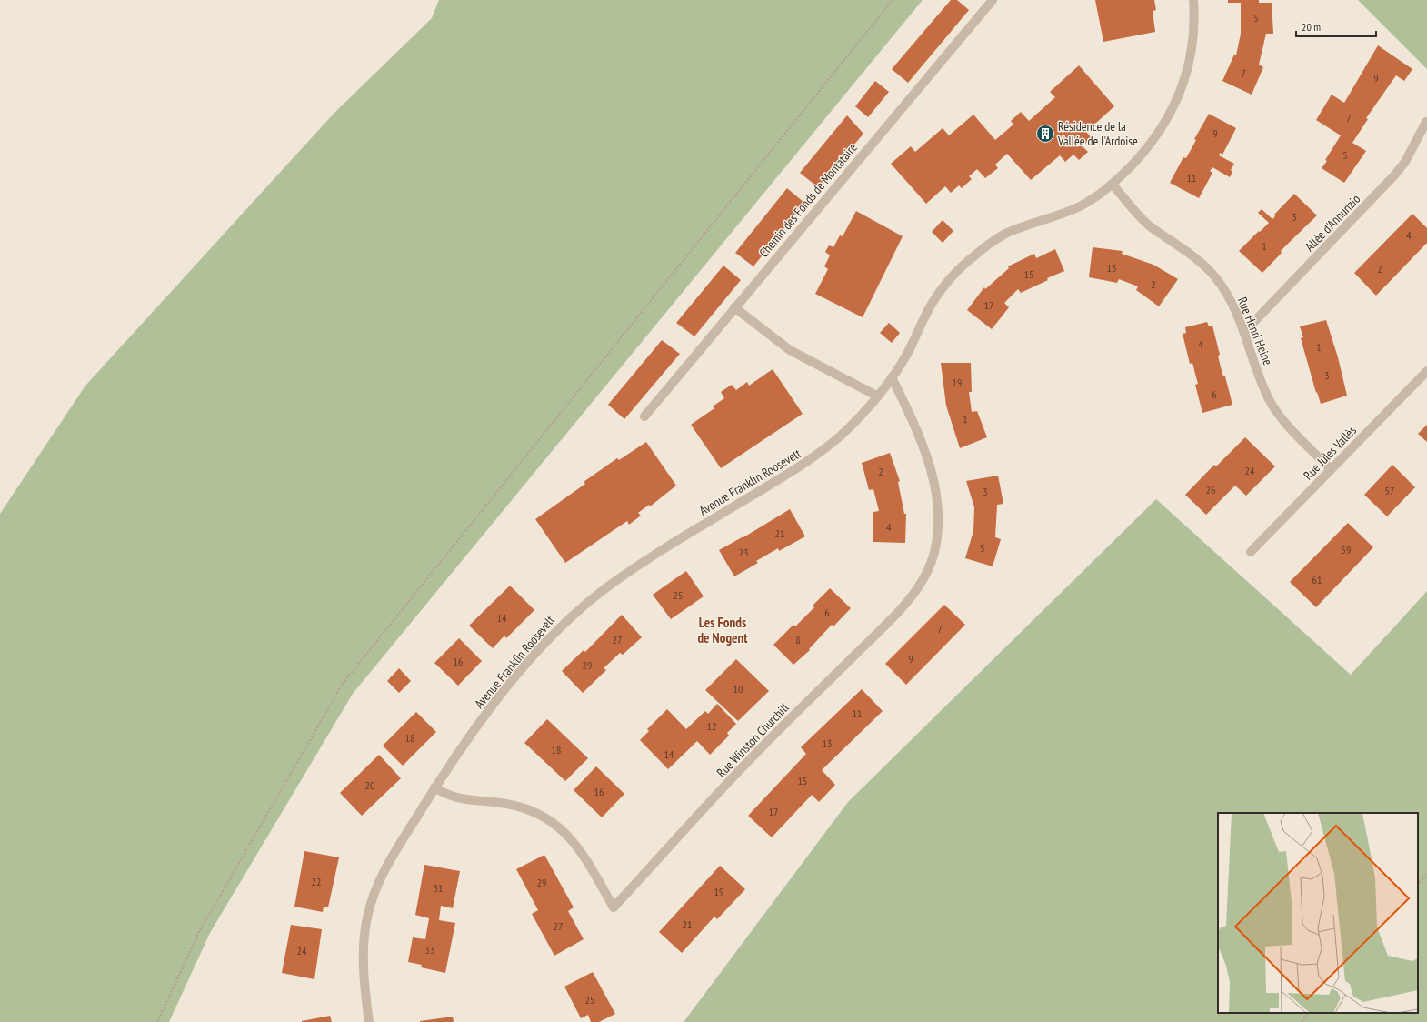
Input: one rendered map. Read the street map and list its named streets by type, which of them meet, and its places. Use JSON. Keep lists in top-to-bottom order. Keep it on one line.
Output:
{"streets":{"street":["Chemin des Fonds de Montataire","Allée d'Annunzio","Rue Henri Heine","Rue Jules Vallès","Avenue Franklin Roosevelt","Rue Winston Churchill"]},"crossings":[["Allée d'Annunzio","Rue Henri Heine"],["Rue Henri Heine","Rue Jules Vallès"],["Rue Henri Heine","Avenue Franklin Roosevelt"],["Avenue Franklin Roosevelt","Rue Winston Churchill"]],"districts":["Les Fonds de Nogent"],"places":{"building":["Résidence de la Vallée de l'Ardoise"]},"house_numbers":["5","7","9","7","9","5","11","3","4","1","13","2","15","2","17","4","1","3","19","6","1","24","2","26","57","3","4","21","5","59","23","61","25","6","14","7","27","8","9","16","29","10","11","12","18","13","18","14","15","20","16","17","22","29","31","19","21","27","33","24","25"],"scale_bar":"20 m"}
